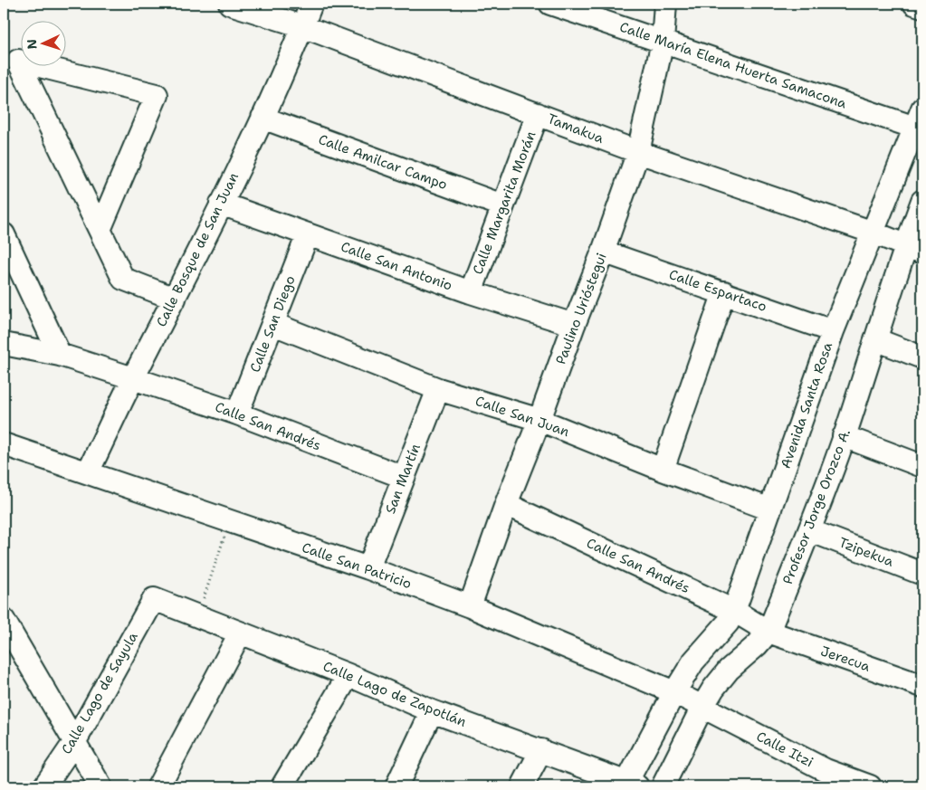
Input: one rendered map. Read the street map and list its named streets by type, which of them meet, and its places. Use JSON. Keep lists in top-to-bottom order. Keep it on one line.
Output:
{"streets":{"street":["Calle María Elena Huerta Samacona","Tamakua","Calle Amilcar Campo","Calle Margarita Morán","Calle Bosque de San Juan","Calle San Antonio","Calle Espartaco","Paulino Urióstegui","Calle San Diego","Avenida Santa Rosa","Calle San Juan","Calle San Andrés","San Martín","Profesor Jorge Orozco A.","Tzipekua","Calle San Patricio","Jerecua","Calle Lago de Sayula","Calle Lago de Zapotlán","Calle Itzi"]},"crossings":[["Calle María Elena Huerta Samacona","Paulino Urióstegui"],["Calle María Elena Huerta Samacona","Avenida Santa Rosa"],["Tamakua","Calle Margarita Morán"],["Tamakua","Calle Bosque de San Juan"],["Tamakua","Paulino Urióstegui"],["Tamakua","Avenida Santa Rosa"],["Tamakua","Profesor Jorge Orozco A."],["Calle Amilcar Campo","Calle Margarita Morán"],["Calle Amilcar Campo","Calle Bosque de San Juan"],["Calle Margarita Morán","Calle San Antonio"],["Calle Bosque de San Juan","Calle San Antonio"],["Calle Bosque de San Juan","Calle San Andrés"],["Calle Bosque de San Juan","Calle San Patricio"],["Calle San Antonio","Paulino Urióstegui"],["Calle San Antonio","Calle San Diego"],["Calle Espartaco","Paulino Urióstegui"],["Calle Espartaco","Avenida Santa Rosa"],["Paulino Urióstegui","Calle San Juan"],["Paulino Urióstegui","Calle San Andrés"],["Paulino Urióstegui","Calle San Patricio"],["Calle San Diego","Calle San Juan"],["Calle San Diego","Calle San Andrés"],["Avenida Santa Rosa","Calle San Juan"],["Avenida Santa Rosa","Calle San Andrés"],["Avenida Santa Rosa","Calle San Patricio"],["Avenida Santa Rosa","Calle Lago de Zapotlán"],["Calle San Juan","San Martín"],["Calle San Andrés","San Martín"],["Calle San Andrés","Profesor Jorge Orozco A."],["Calle San Andrés","Jerecua"],["San Martín","Calle San Patricio"],["Profesor Jorge Orozco A.","Tzipekua"],["Profesor Jorge Orozco A.","Calle San Patricio"],["Profesor Jorge Orozco A.","Jerecua"],["Profesor Jorge Orozco A.","Calle Itzi"],["Calle San Patricio","Calle Itzi"],["Calle Lago de Sayula","Calle Lago de Zapotlán"]],"north":"left"}
